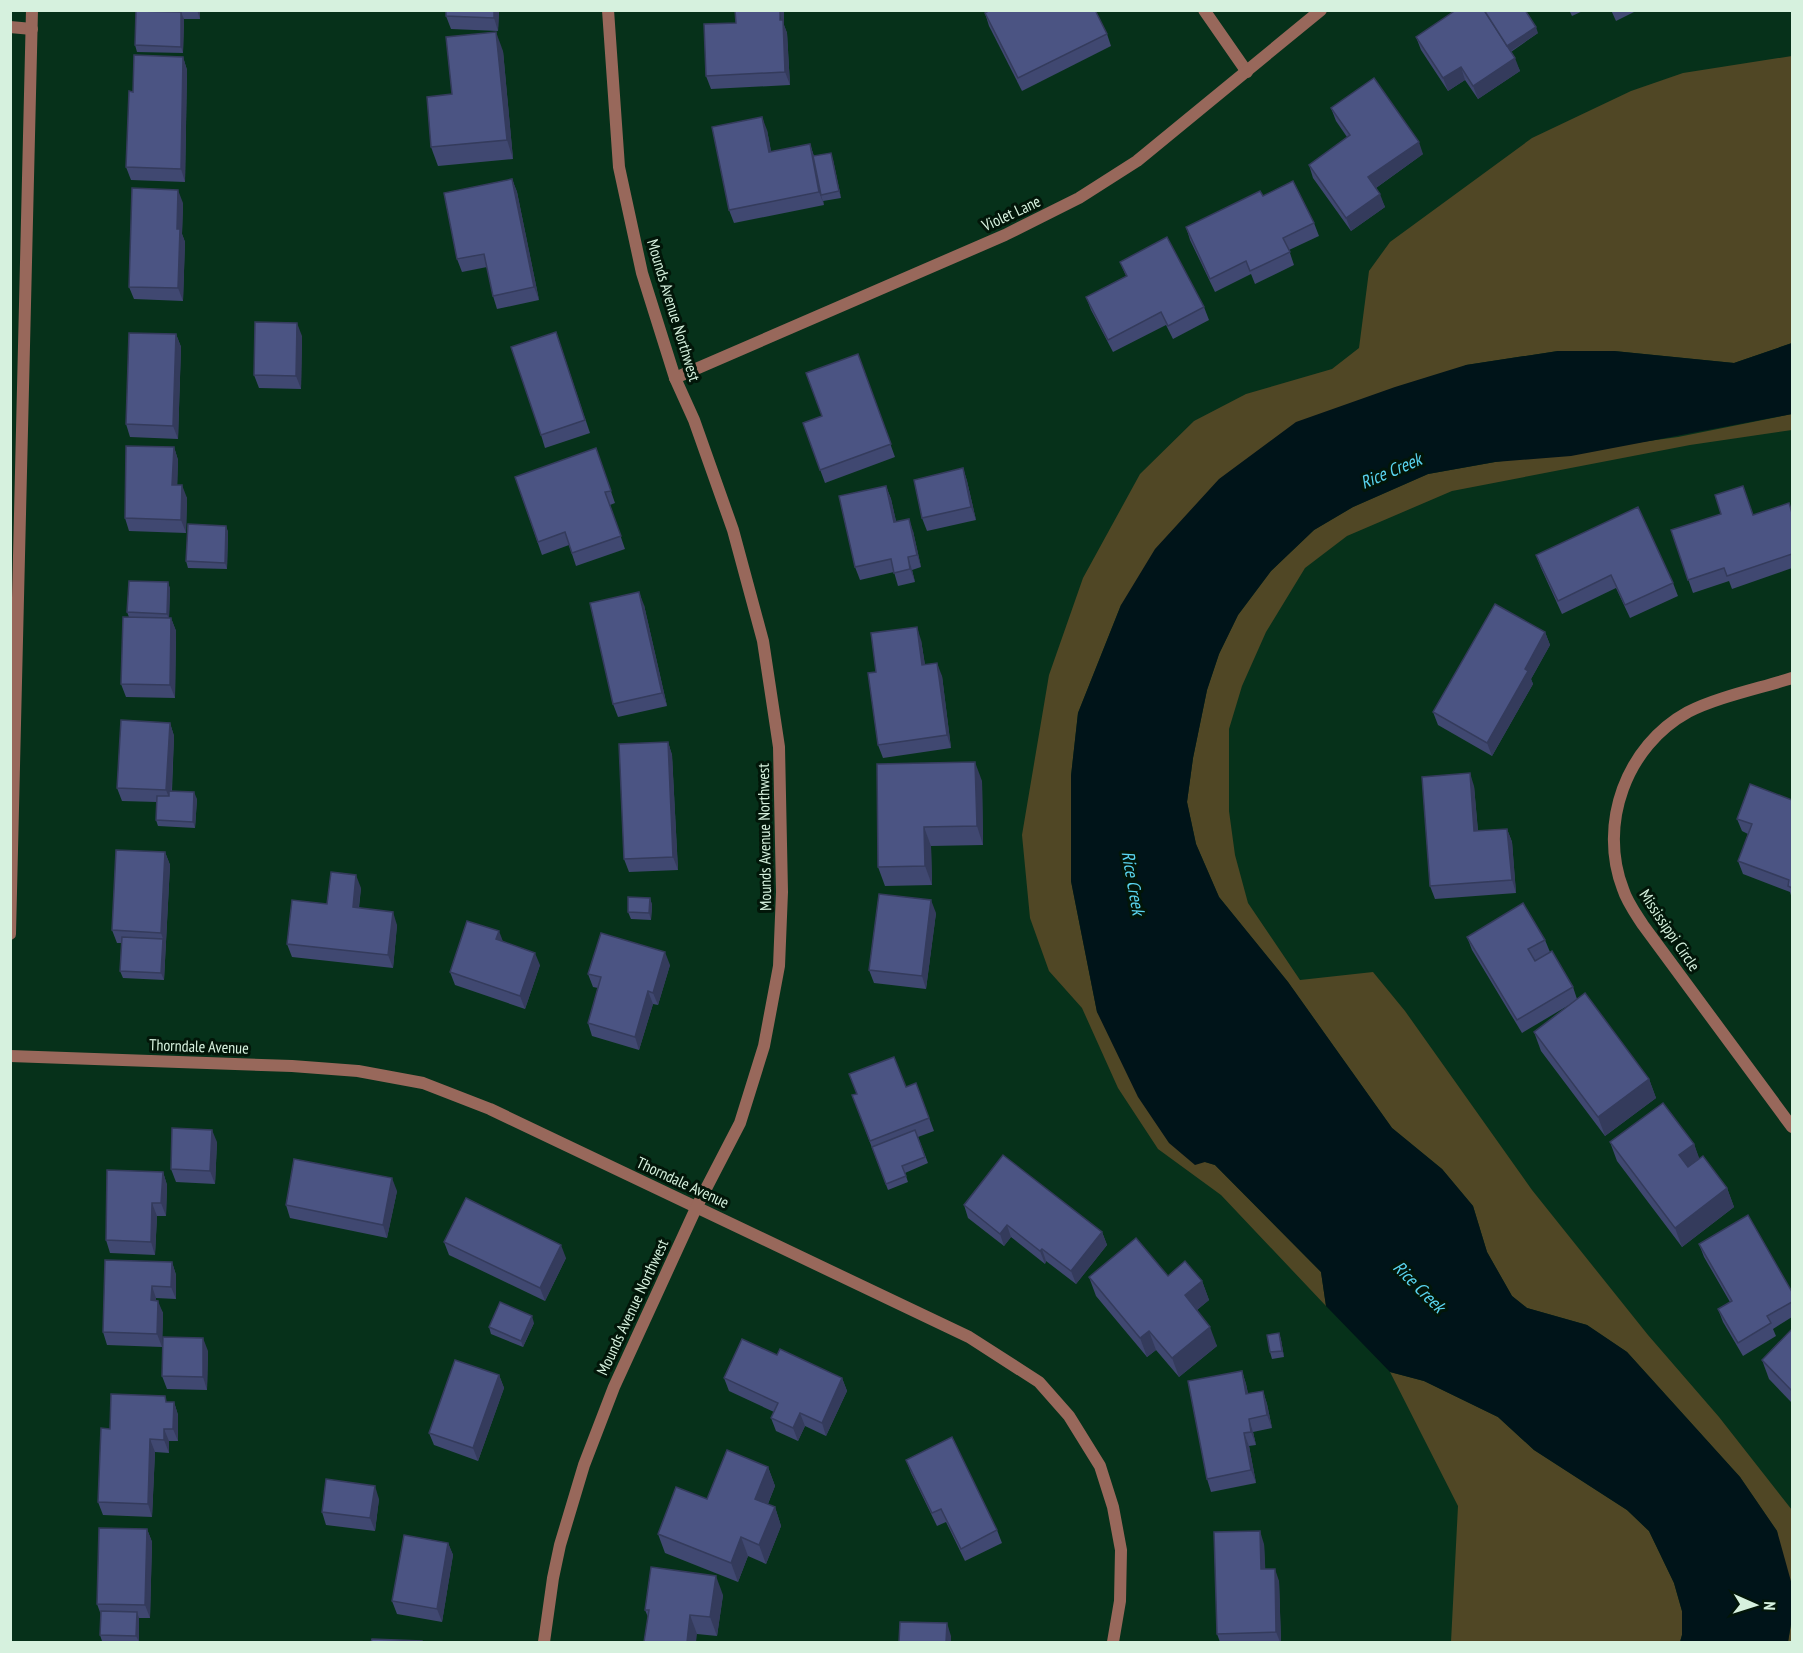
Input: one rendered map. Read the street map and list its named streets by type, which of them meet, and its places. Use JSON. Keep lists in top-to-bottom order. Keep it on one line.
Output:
{"streets":{"street":["Violet Lane","Mounds Avenue Northwest","Mississippi Circle","Thorndale Avenue"]},"crossings":[["Violet Lane","Mounds Avenue Northwest"],["Mounds Avenue Northwest","Thorndale Avenue"]],"water":["Rice Creek"],"north":"right"}
